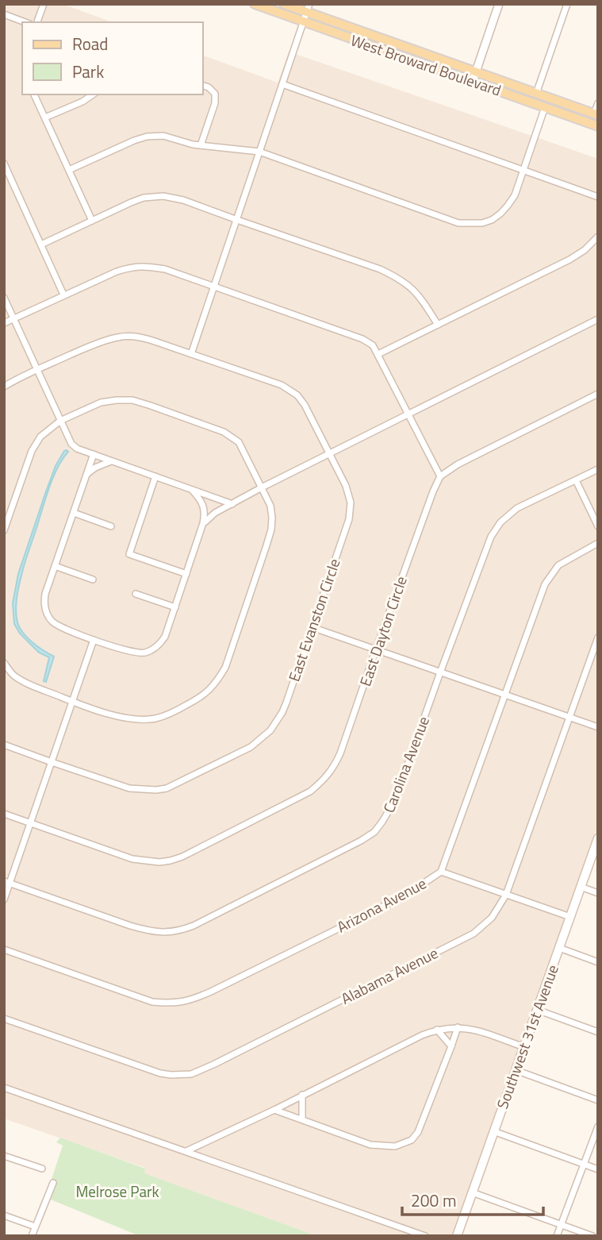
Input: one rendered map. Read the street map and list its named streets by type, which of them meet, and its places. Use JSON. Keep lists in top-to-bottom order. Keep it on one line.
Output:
{"streets":{"main road":["West Broward Boulevard","Southwest 31st Avenue"],"street":["East Evanston Circle","East Dayton Circle","Carolina Avenue","Arizona Avenue","Alabama Avenue"]},"parks":["Melrose Park"],"legend":["Road","Park"],"scale_bar":"200 m"}
